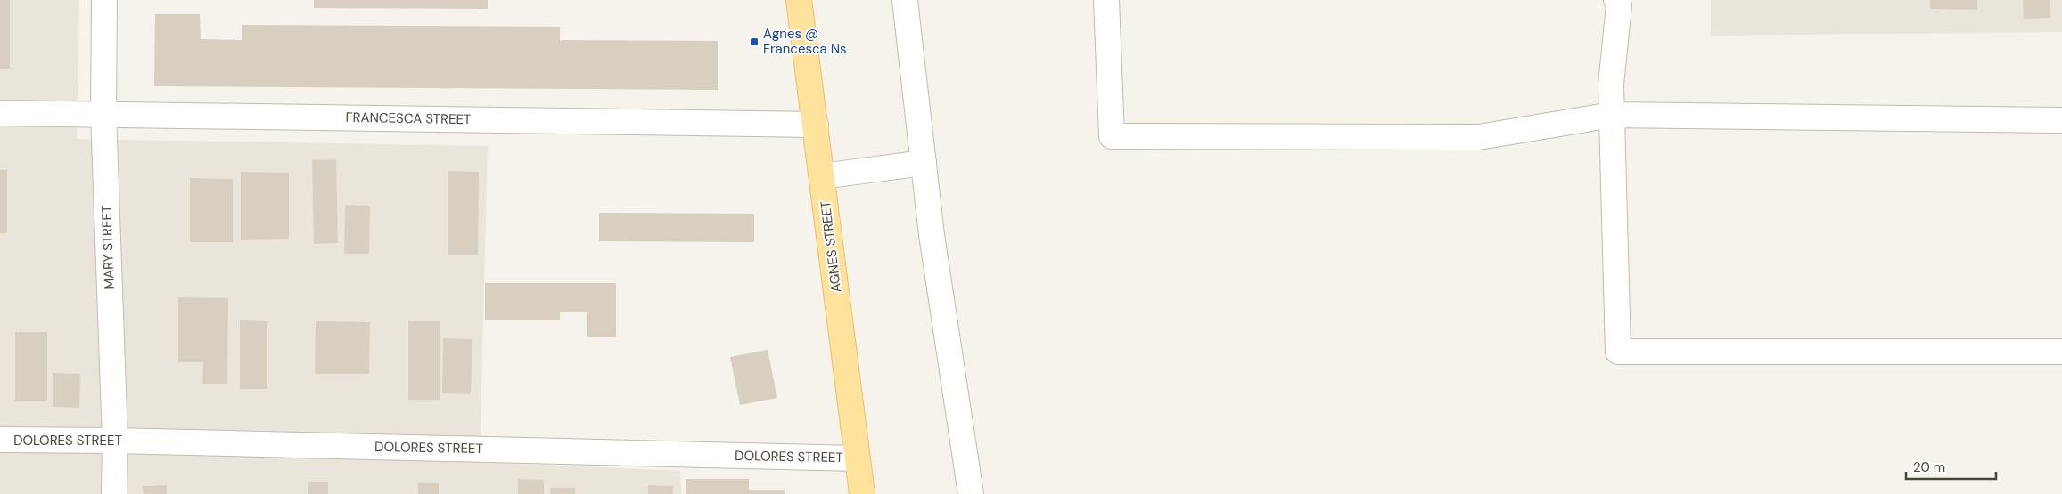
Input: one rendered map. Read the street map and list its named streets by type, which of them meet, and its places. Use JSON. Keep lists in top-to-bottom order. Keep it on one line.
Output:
{"streets":{"main road":["AGNES STREET"],"street":["FRANCESCA STREET","MARY STREET","DOLORES STREET"]},"crossings":[["FRANCESCA STREET","AGNES STREET"],["FRANCESCA STREET","MARY STREET"],["AGNES STREET","DOLORES STREET"],["MARY STREET","DOLORES STREET"]],"places":{"transit":["Agnes @ Francesca Ns"]},"scale_bar":"20 m"}
